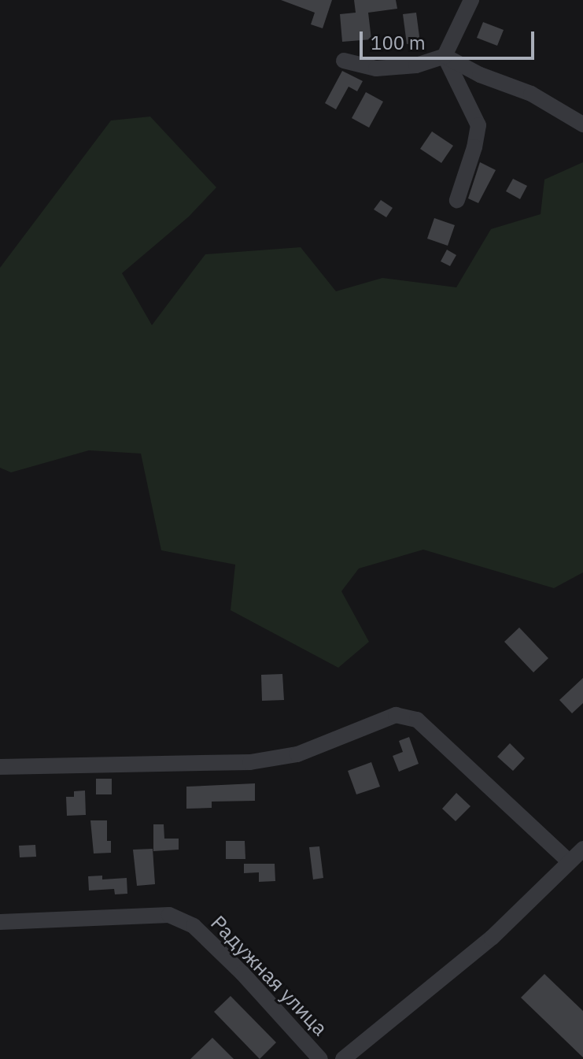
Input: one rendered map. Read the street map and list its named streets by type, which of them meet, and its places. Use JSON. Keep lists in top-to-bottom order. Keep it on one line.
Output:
{"streets":{"street":["Радужная улица"]},"scale_bar":"100 m"}
